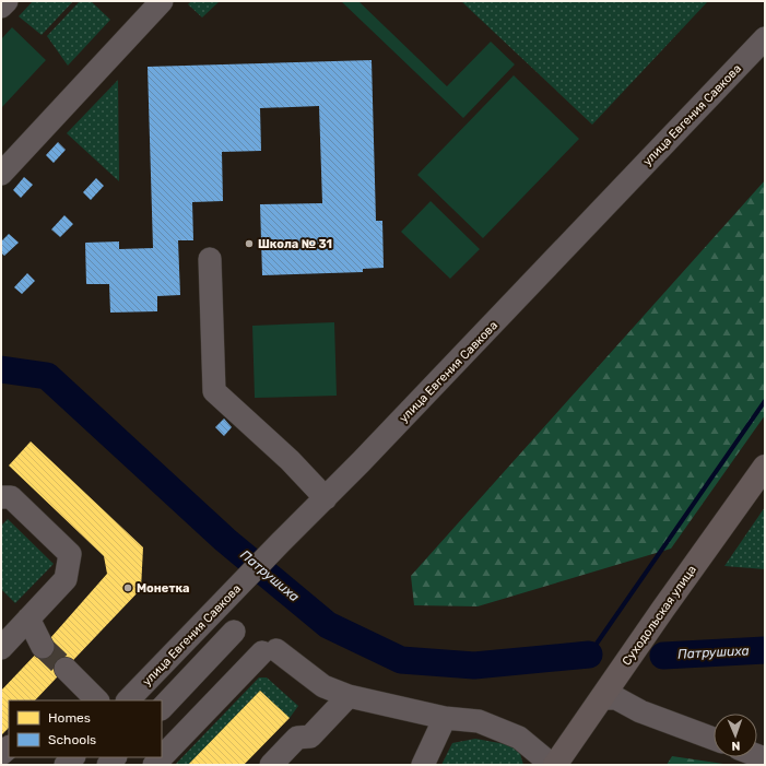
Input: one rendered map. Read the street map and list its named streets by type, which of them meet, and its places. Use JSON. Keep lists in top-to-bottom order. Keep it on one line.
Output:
{"streets":{"main road":["Суходольская улица"],"street":["улица Евгения Савкова"]},"water":["Патрушиха"],"places":["Школа № 31","Монетка"],"legend":["Homes","Schools"],"north":"bottom"}
